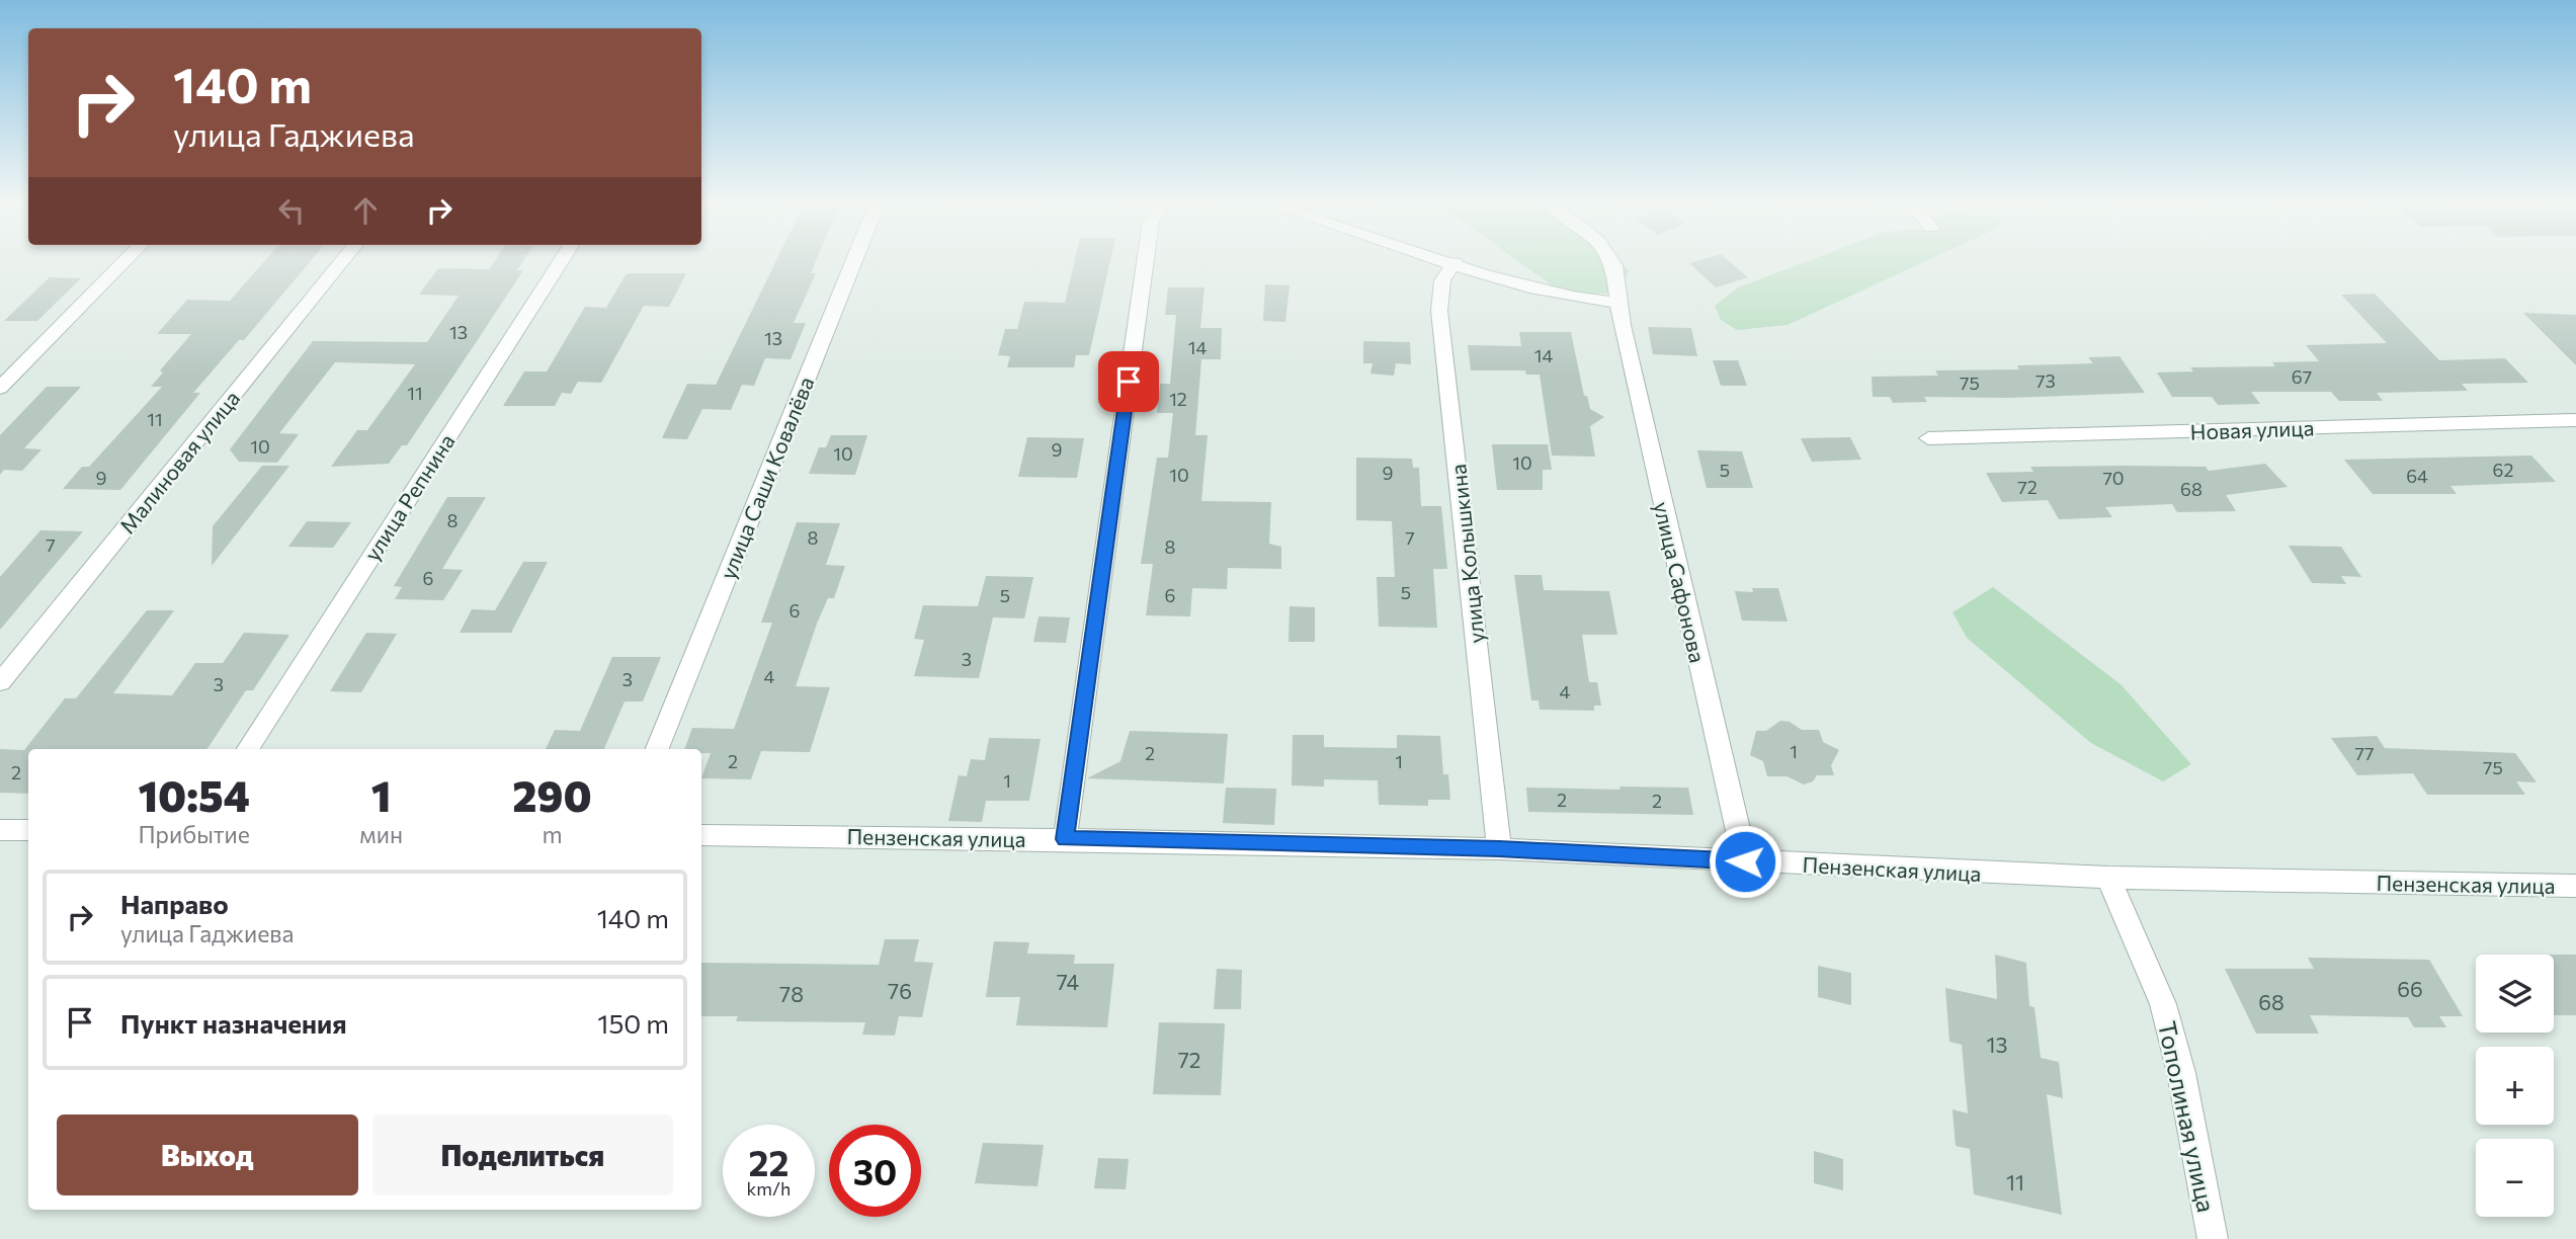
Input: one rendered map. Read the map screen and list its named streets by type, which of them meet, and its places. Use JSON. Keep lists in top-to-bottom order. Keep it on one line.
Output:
{"streets":{"street":["Новая улица","Малиновая улица","улица Саши Ковалёва","улица Репнина","улица Колышкина","улица Сафонова","Пензенская улица","Тополиная улица"]},"crossings":[["улица Колышкина","Пензенская улица"],["улица Сафонова","Пензенская улица"],["Пензенская улица","Тополиная улица"]],"house_numbers":["13","13","14","14","67","73","75","11","12","11","10","9","10","10","5","62","9","10","64","9","70","72","68","8","8","7","7","8","6","5","5","6","6","3","4","3","3","4","1","2","77","2","1","75","2","1","2","2","74","66","76","78","68","13","72","11"],"page":{"turn":["140 m","улица Гаджиева"],"eta":["10:54","Прибытие","1","мин","290","m"],"list":[{"name":"Направо","note":"улица Гаджиева","value":"140 m"},{"name":"Пункт назначения","value":"150 m"}],"map_buttons":["+","−"],"buttons":["Выход","Поделиться"],"speed":"22 km/h","limit":"30"}}
